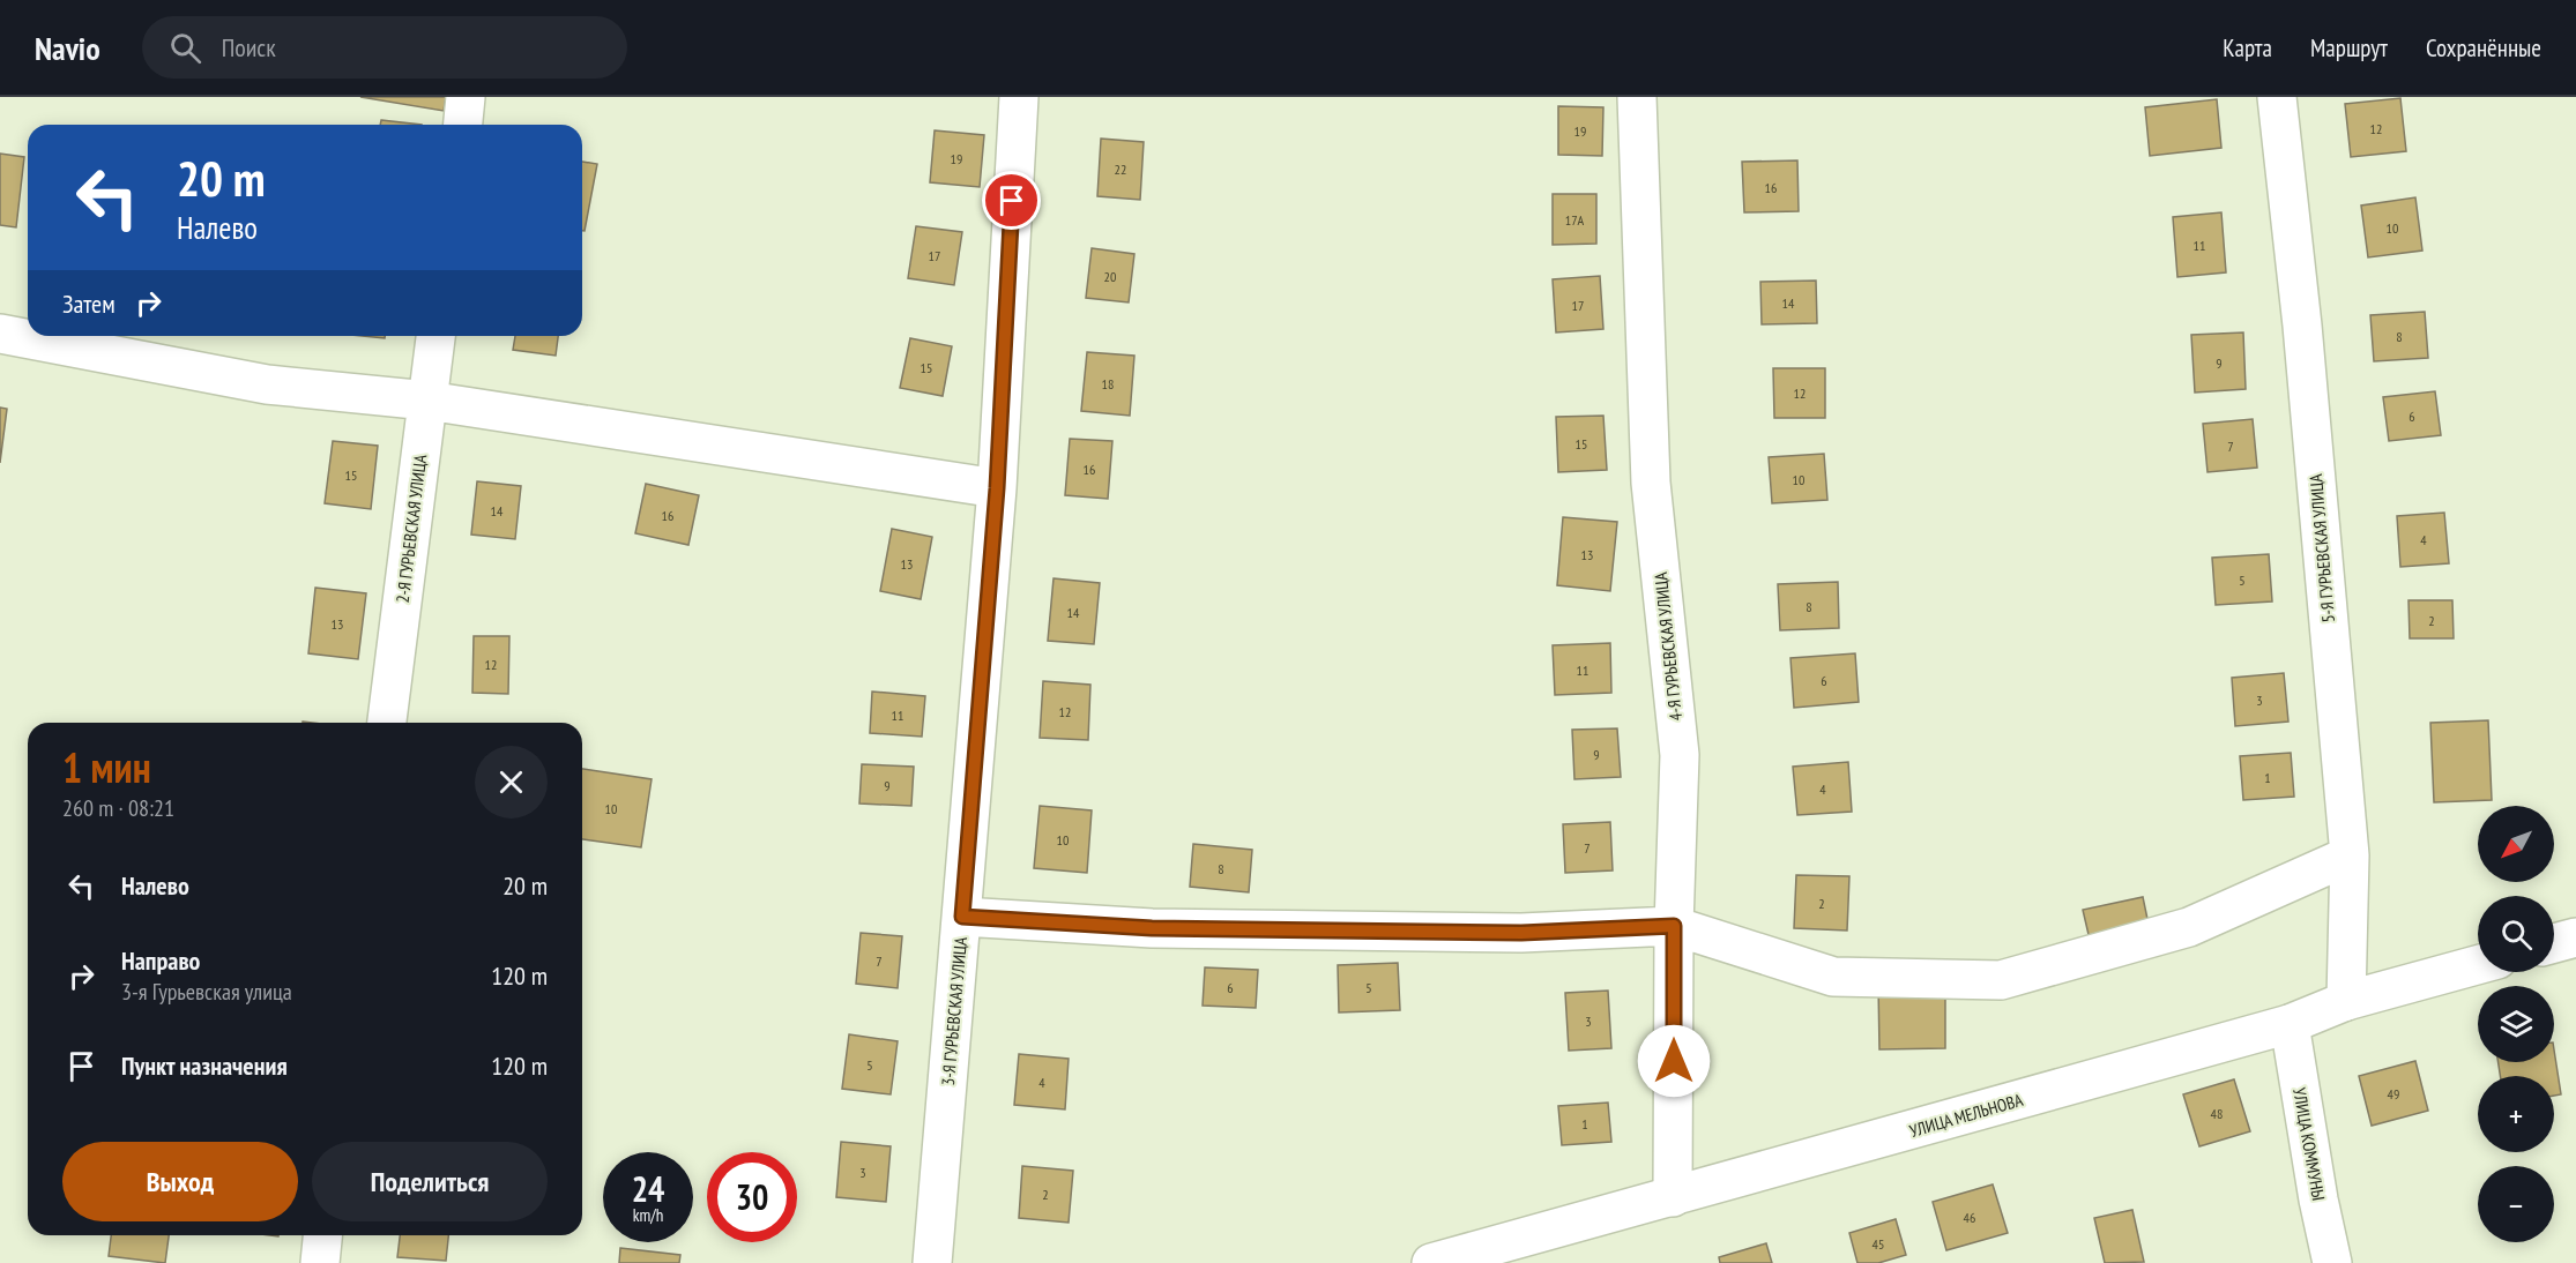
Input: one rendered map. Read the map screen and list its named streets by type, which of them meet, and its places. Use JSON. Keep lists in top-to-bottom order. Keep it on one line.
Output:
{"streets":{"street":["2-Я ГУРЬЕВСКАЯ УЛИЦА","5-Я ГУРЬЕВСКАЯ УЛИЦА","4-Я ГУРЬЕВСКАЯ УЛИЦА","3-Я ГУРЬЕВСКАЯ УЛИЦА","УЛИЦА МЕЛЬНОВА","УЛИЦА КОММУНЫ"]},"crossings":[["5-Я ГУРЬЕВСКАЯ УЛИЦА","УЛИЦА МЕЛЬНОВА"],["4-Я ГУРЬЕВСКАЯ УЛИЦА","УЛИЦА МЕЛЬНОВА"],["УЛИЦА МЕЛЬНОВА","УЛИЦА КОММУНЫ"]],"house_numbers":["12","19","19","22","16","17А","10","11","17","20","14","17","8","9","15","18","12","6","15","7","16","15","10","14","16","4","13","13","5","8","14","2","13","12","11","6","3","12","11","9","1","9","4","10","10","7","8","2","7","6","5","3","5","4","49","48","1","3","2","46","45"],"north":"bottom left","page":{"header":"Navio","search":"Поиск","nav":["Карта","Маршрут","Сохранённые"],"turn":["20 m","Налево"],"then":"Затем","heading":["1 мин","260 m · 08:21"],"map_buttons":["+","−"],"list":[{"name":"Налево","value":"20 m"},{"name":"Направо","note":"3-я Гурьевская улица","value":"120 m"},{"name":"Пункт назначения","value":"120 m"}],"buttons":["Выход","Поделиться"],"speed":"24 km/h","limit":"30"}}
